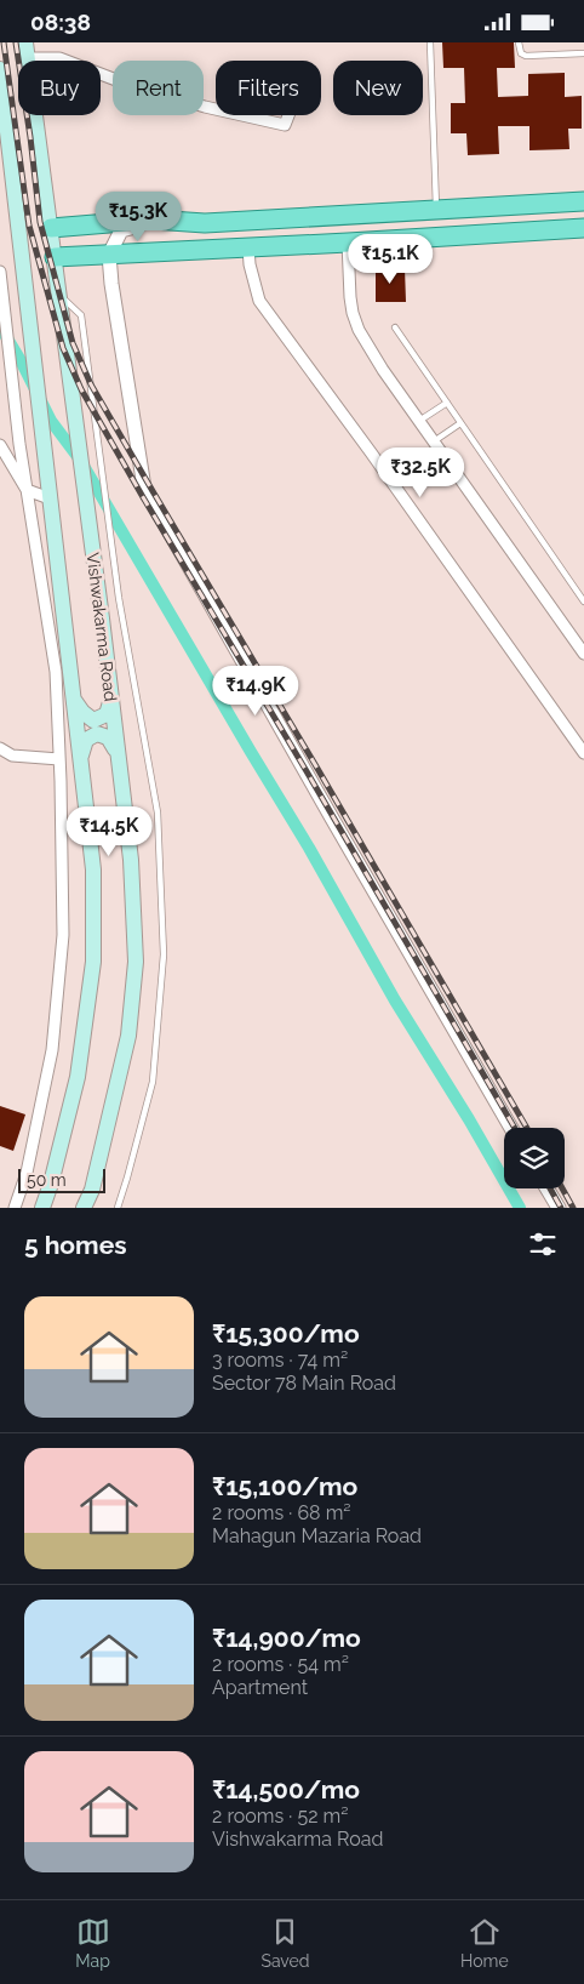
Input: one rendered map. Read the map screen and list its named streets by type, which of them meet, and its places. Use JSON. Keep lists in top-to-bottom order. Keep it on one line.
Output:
{"streets":{"main road":["Vishwakarma Road"]},"scale_bar":"50 m","page":{"status":"08:38","chip":["Buy","Rent","Filters","New"],"price":["₹15.3K","₹15.1K","₹32.5K","₹14.9K","₹14.5K"],"scale":"50 m","heading":"5 homes","list":[{"name":"₹15,300/mo","note":"3 rooms · 74 m² · Sector 78 Main Road"},{"name":"₹15,100/mo","note":"2 rooms · 68 m² · Mahagun Mazaria Road"},{"name":"₹14,900/mo","note":"2 rooms · 54 m² · Apartment"},{"name":"₹14,500/mo","note":"2 rooms · 52 m² · Vishwakarma Road"}],"tabs":["Map","Saved","Home"]}}
